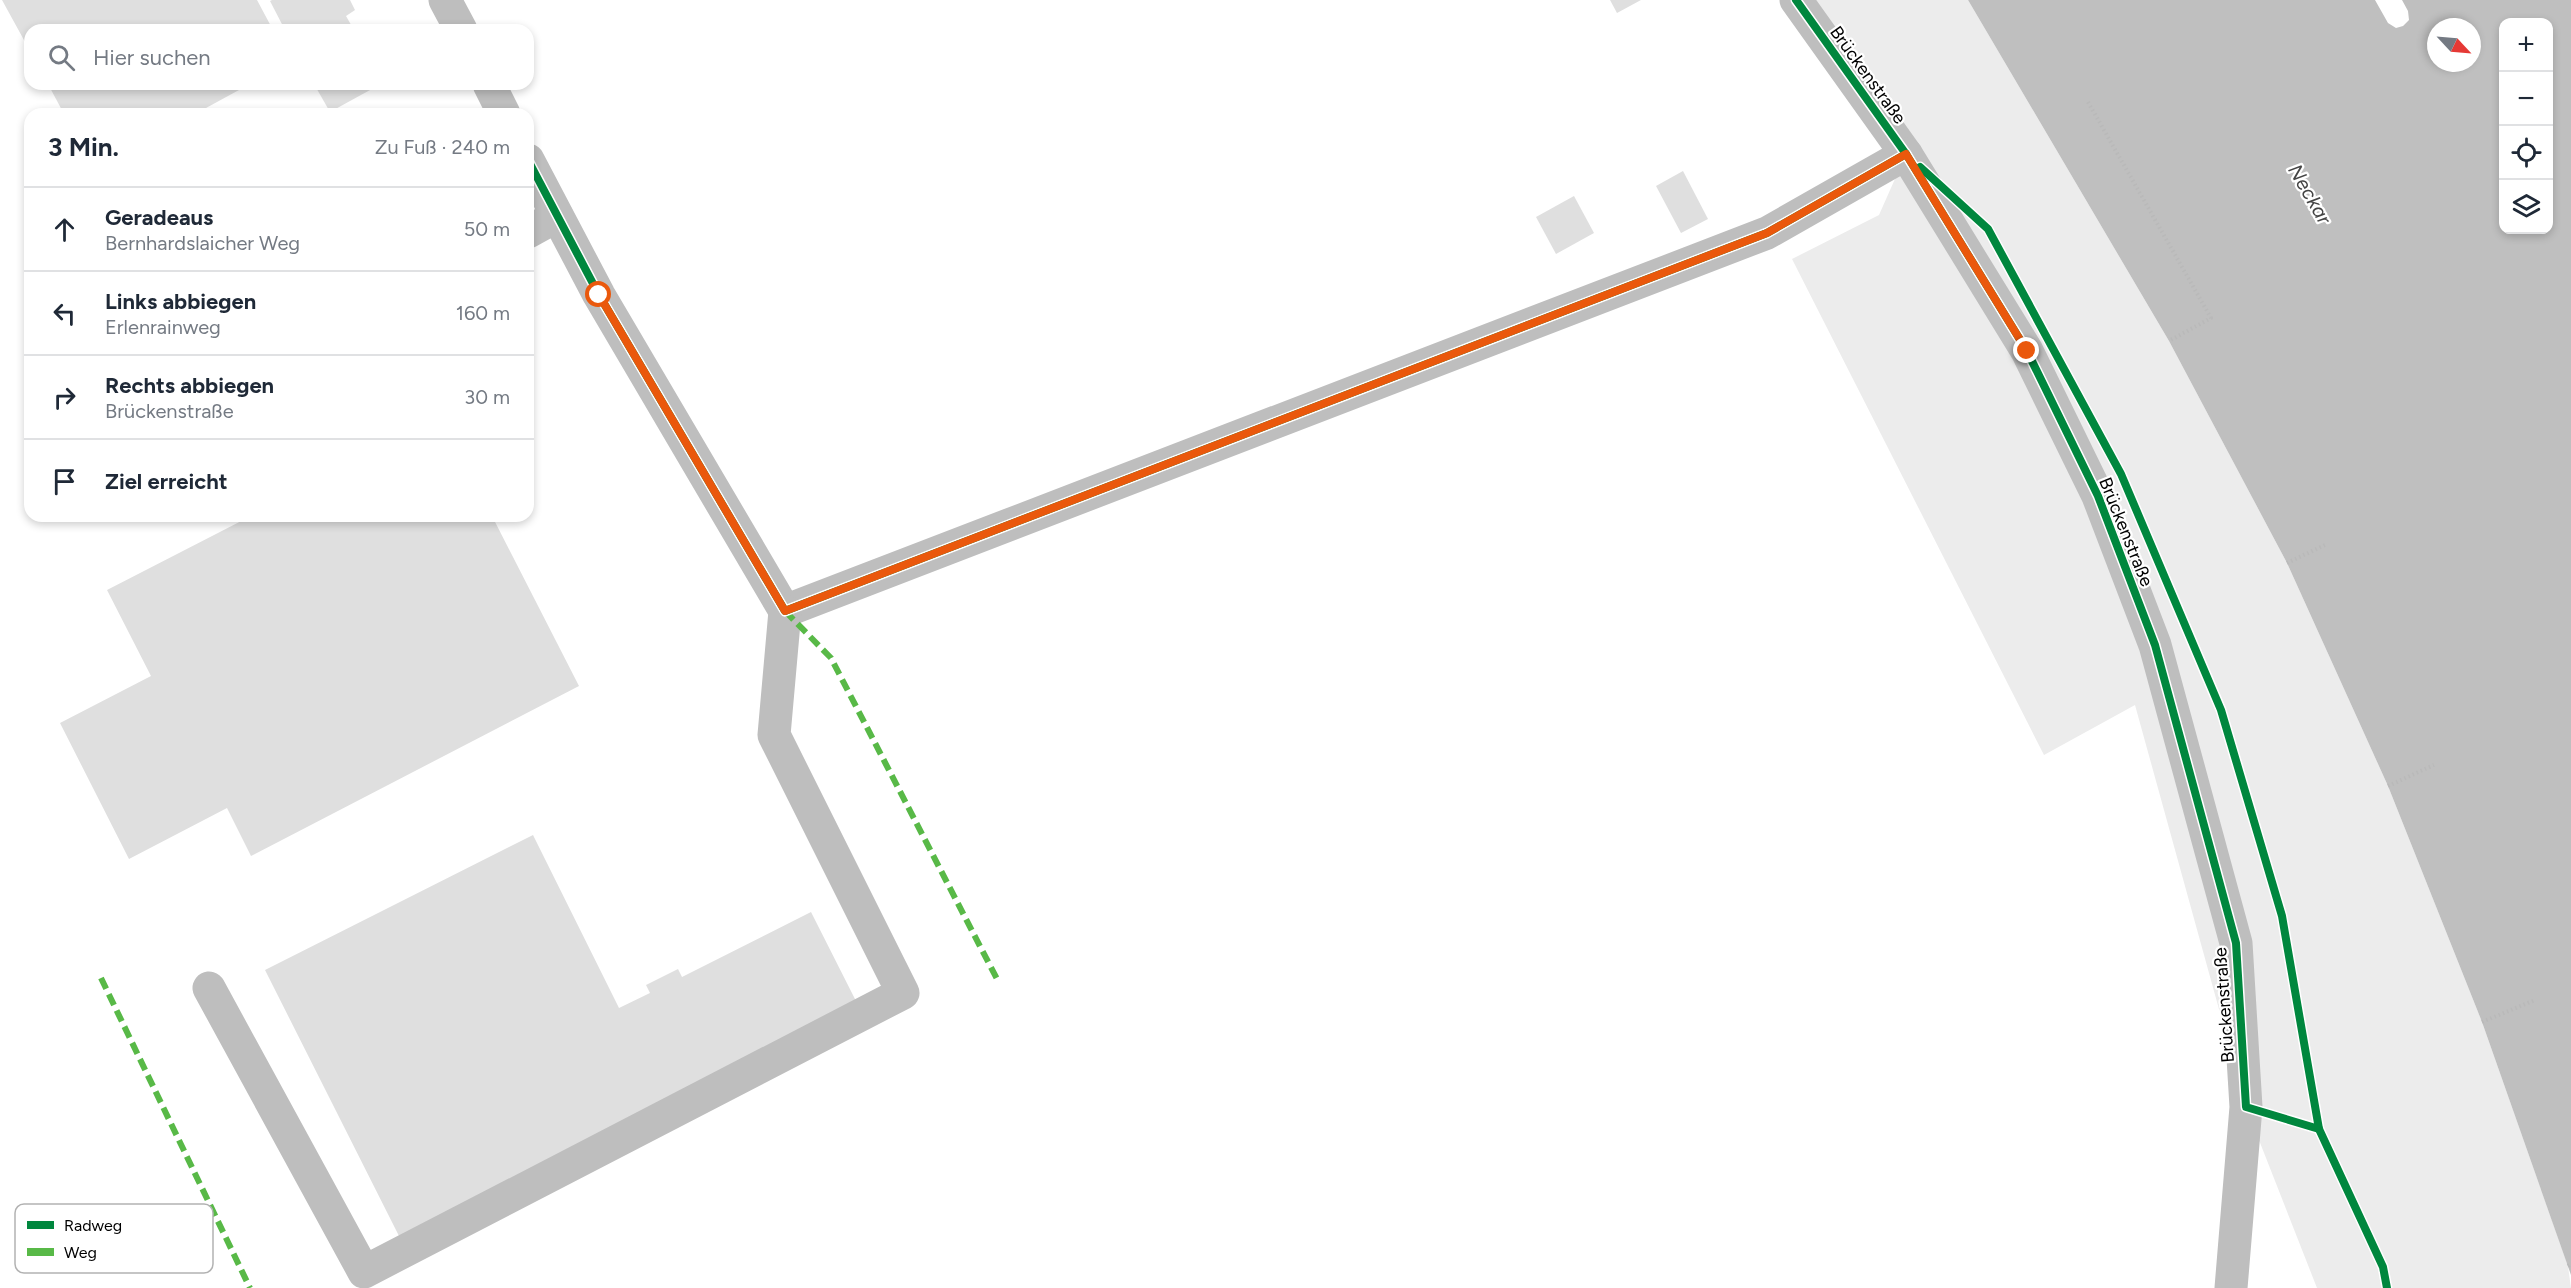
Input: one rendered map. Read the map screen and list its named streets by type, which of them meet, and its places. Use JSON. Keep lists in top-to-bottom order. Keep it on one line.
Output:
{"streets":{"street":["Brückenstraße"]},"water":["Neckar"],"legend":["Radweg","Weg"],"north":"bottom right","page":{"map_buttons":["+","−"],"search":"Hier suchen","heading":["3 Min.","Zu Fuß · 240 m"],"list":[["Geradeaus","Bernhardslaicher Weg","50 m"],["Links abbiegen","Erlenrainweg","160 m"],["Rechts abbiegen","Brückenstraße","30 m"],"Ziel erreicht"]}}
